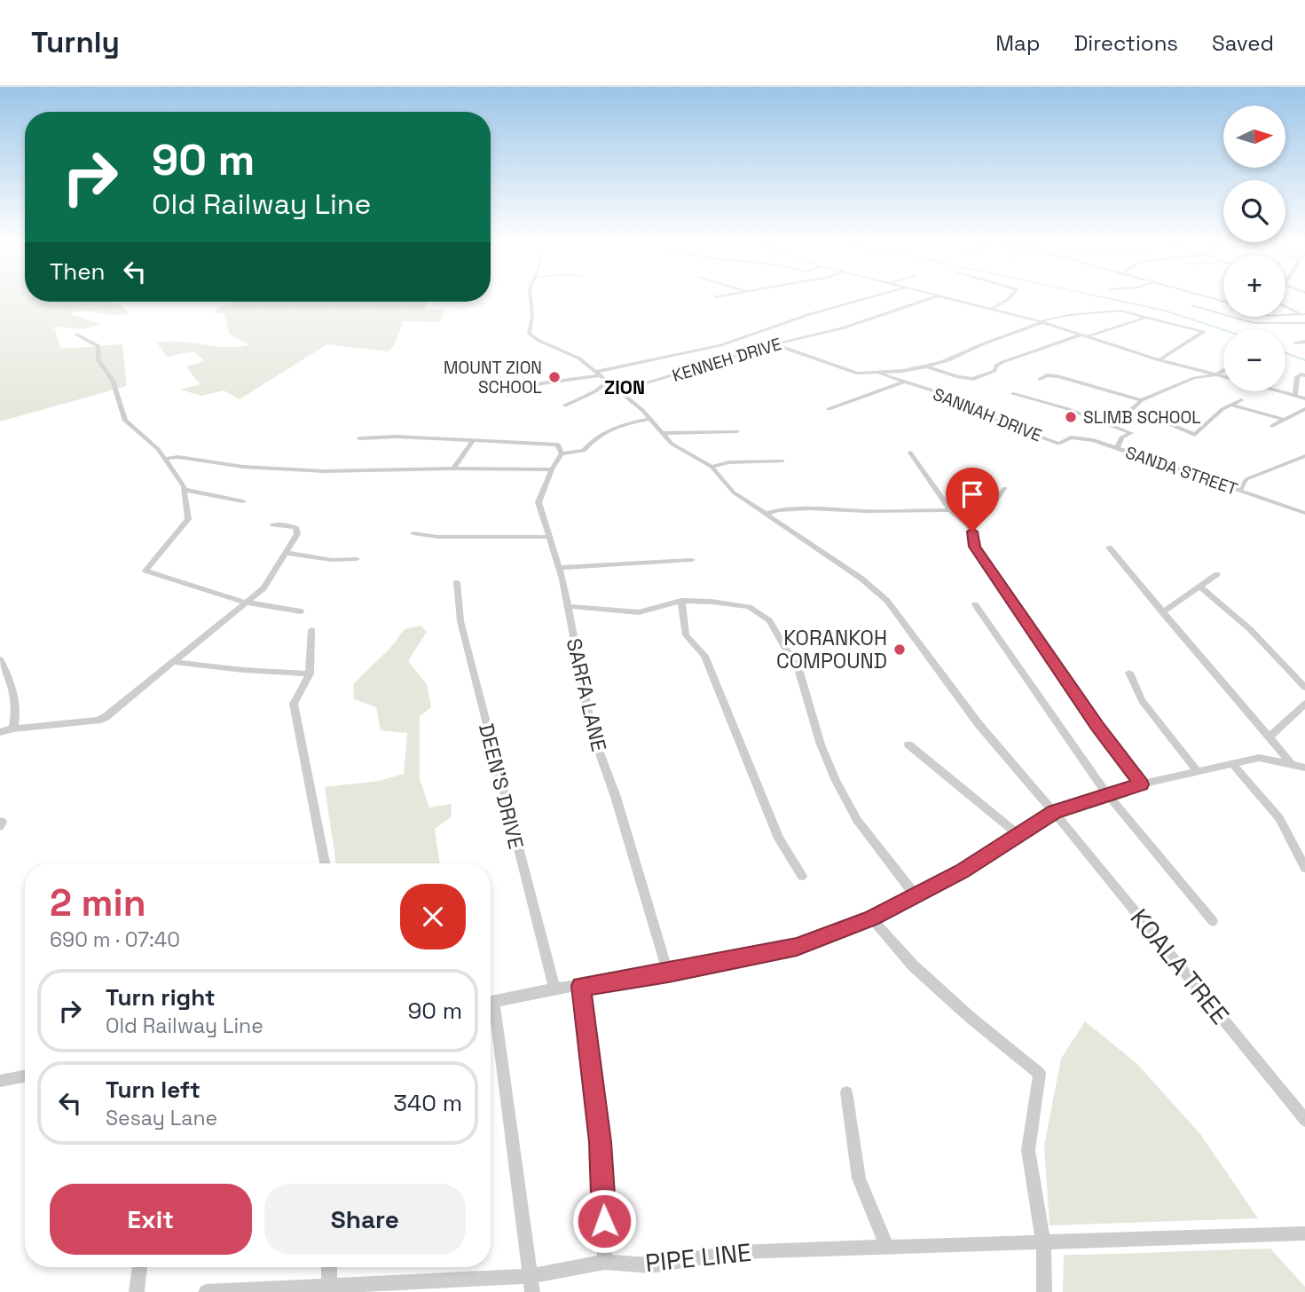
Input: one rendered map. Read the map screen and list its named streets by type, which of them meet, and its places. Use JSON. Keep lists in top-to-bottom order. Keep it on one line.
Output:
{"streets":{"street":["KENNEH DRIVE","SANNAH DRIVE","SANDA STREET","SARFA LANE","DEEN'S DRIVE","KOALA TREE","PIPE LINE"]},"crossings":[["SANNAH DRIVE","SANDA STREET"]],"districts":["ZION"],"places":["MOUNT ZION SCHOOL","SLIMB SCHOOL","KORANKOH COMPOUND"],"north":"right","page":{"header":"Turnly","nav":["Map","Directions","Saved"],"map_buttons":["+","−"],"turn":["90 m","Old Railway Line"],"then":"Then","heading":["2 min","690 m · 07:40"],"list":[{"name":"Turn right","note":"Old Railway Line","value":"90 m"},{"name":"Turn left","note":"Sesay Lane","value":"340 m"}],"buttons":["Exit","Share"]}}
